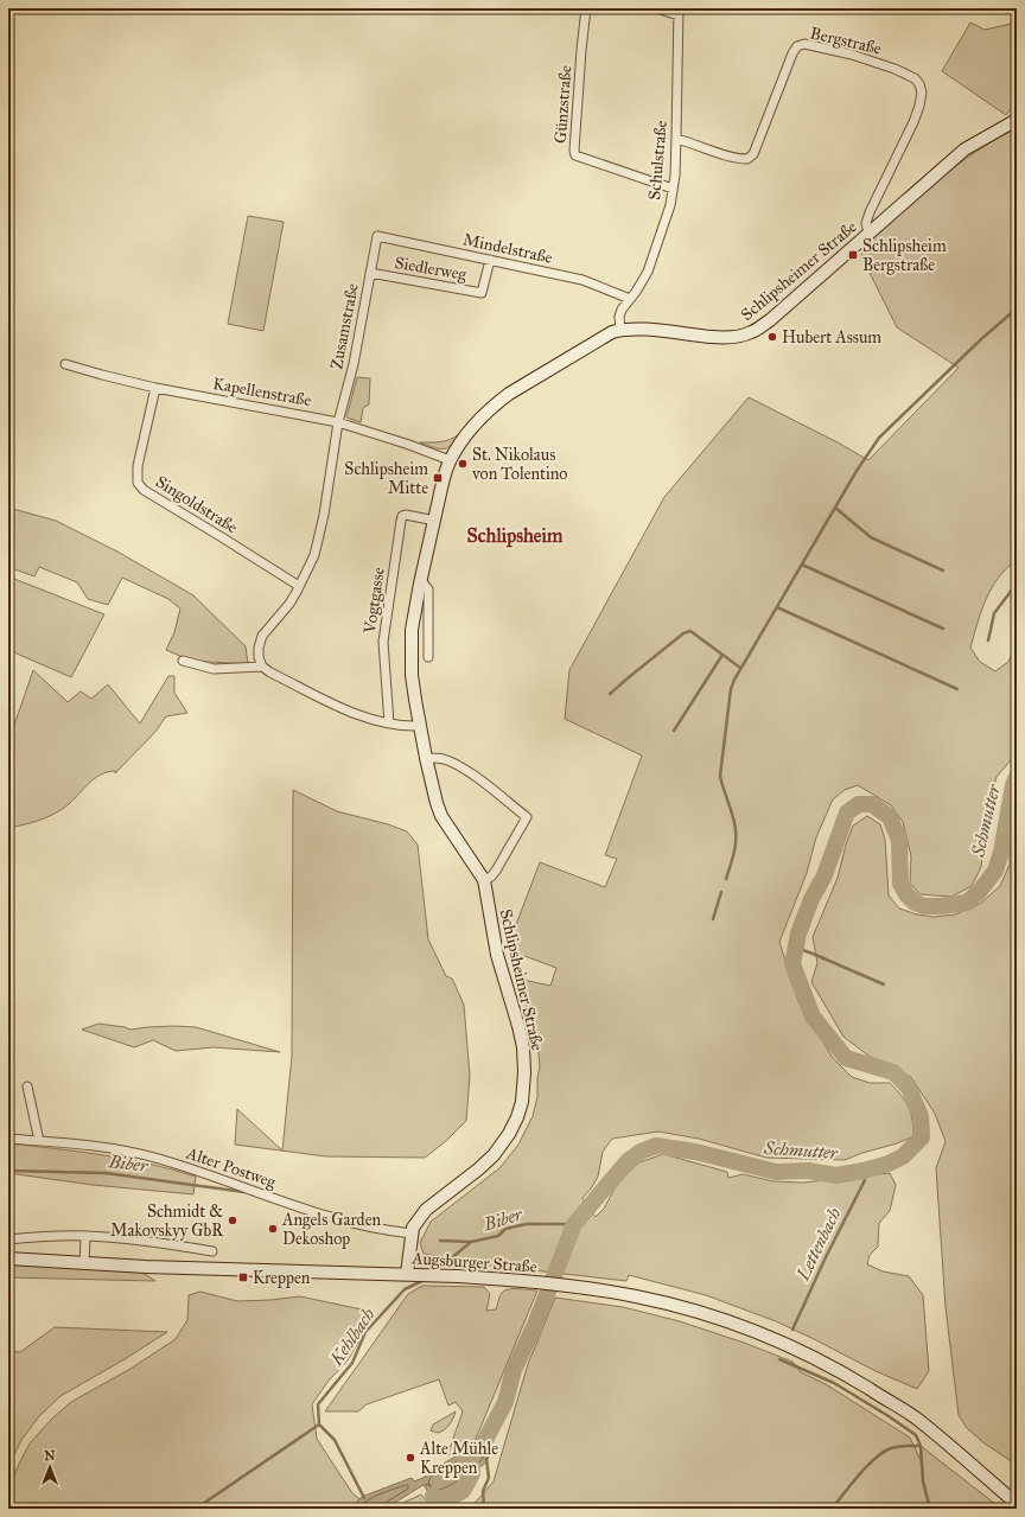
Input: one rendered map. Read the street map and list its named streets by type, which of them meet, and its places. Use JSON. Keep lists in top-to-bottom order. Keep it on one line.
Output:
{"streets":{"street":["Bergstraße","Günzstraße","Schulstraße","Mindelstraße","Siedlerweg","Schlipsheimer Straße","Zusamstraße","Kapellenstraße","Singoldstraße","Vogtgasse","Alter Postweg","Augsburger Straße"]},"crossings":[["Bergstraße","Schulstraße"],["Bergstraße","Schlipsheimer Straße"],["Günzstraße","Schulstraße"],["Schulstraße","Mindelstraße"],["Schulstraße","Schlipsheimer Straße"],["Mindelstraße","Siedlerweg"],["Mindelstraße","Zusamstraße"],["Siedlerweg","Zusamstraße"],["Schlipsheimer Straße","Kapellenstraße"],["Schlipsheimer Straße","Vogtgasse"],["Schlipsheimer Straße","Alter Postweg"],["Schlipsheimer Straße","Augsburger Straße"],["Zusamstraße","Kapellenstraße"],["Zusamstraße","Singoldstraße"],["Kapellenstraße","Singoldstraße"]],"districts":["Schlipsheim"],"water":["Schmutter","Biber","Lettenbach","Kehlbach"],"places":{"transit":["Schlipsheim Bergstraße","Schlipsheim Mitte","Kreppen"],"other":["Hubert Assum","St. Nikolaus von Tolentino","Schmidt & Makovskyy GbR","Angels Garden Dekoshop","Alte Mühle Kreppen"]},"north":"top"}
